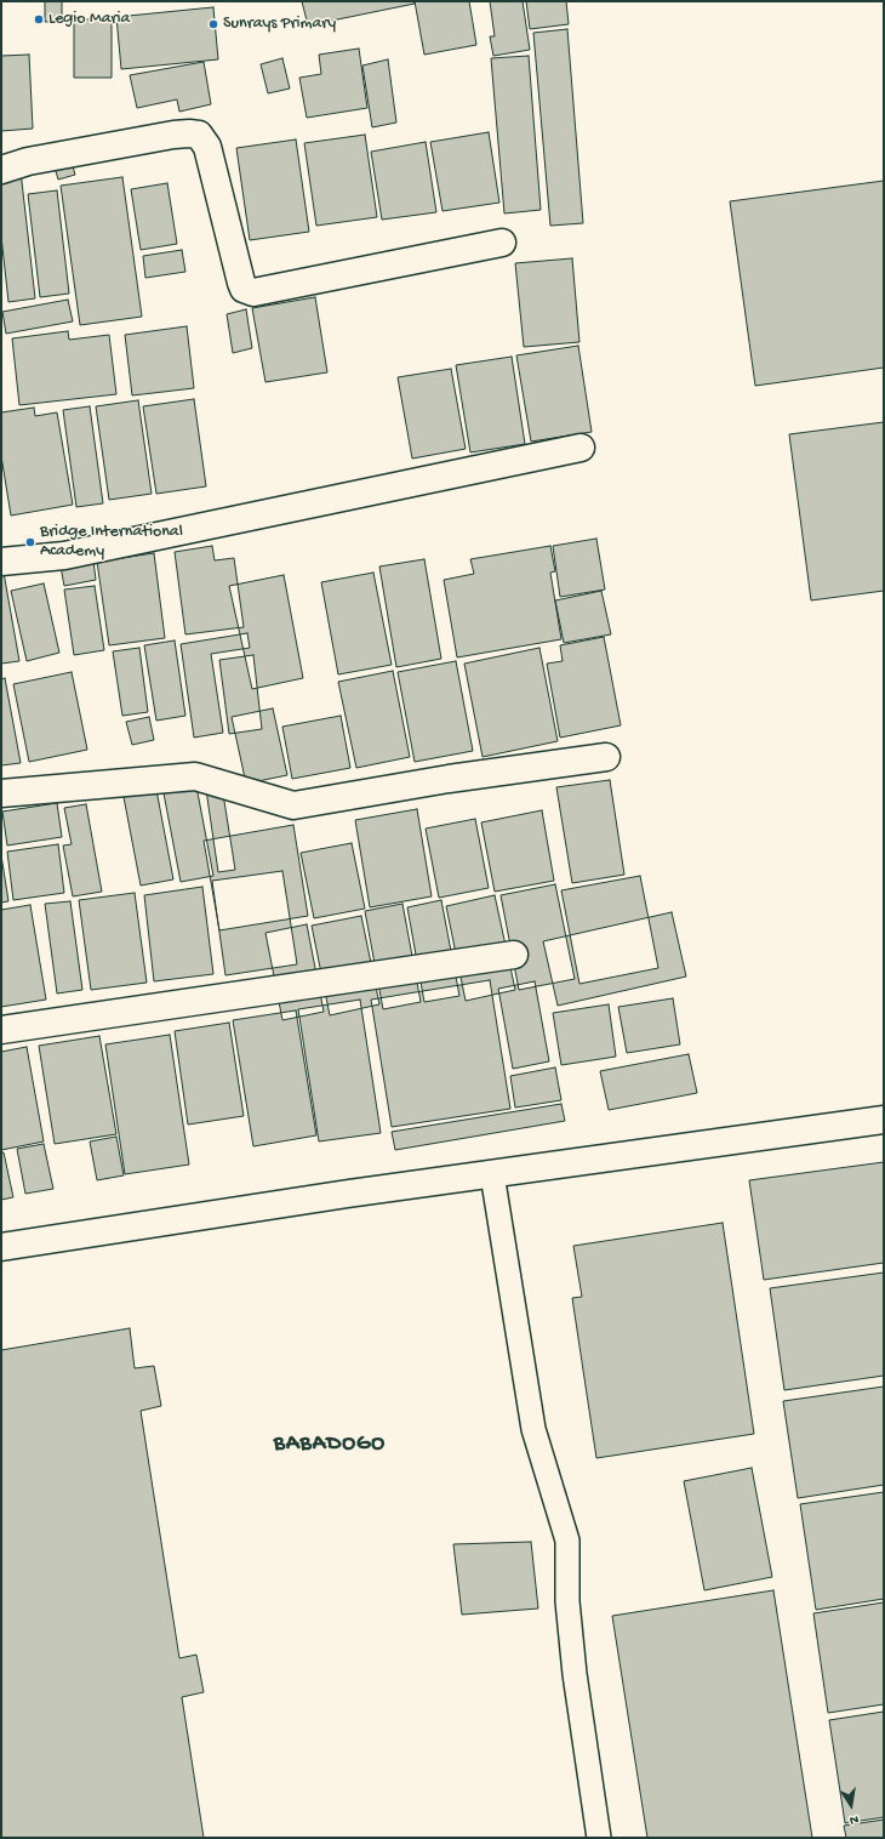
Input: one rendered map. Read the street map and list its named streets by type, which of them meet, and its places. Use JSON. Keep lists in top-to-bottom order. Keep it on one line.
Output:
{"districts":["BABADOGO"],"places":["Legio Maria","Sunrays Primary","Bridge International Academy"],"north":"bottom"}
